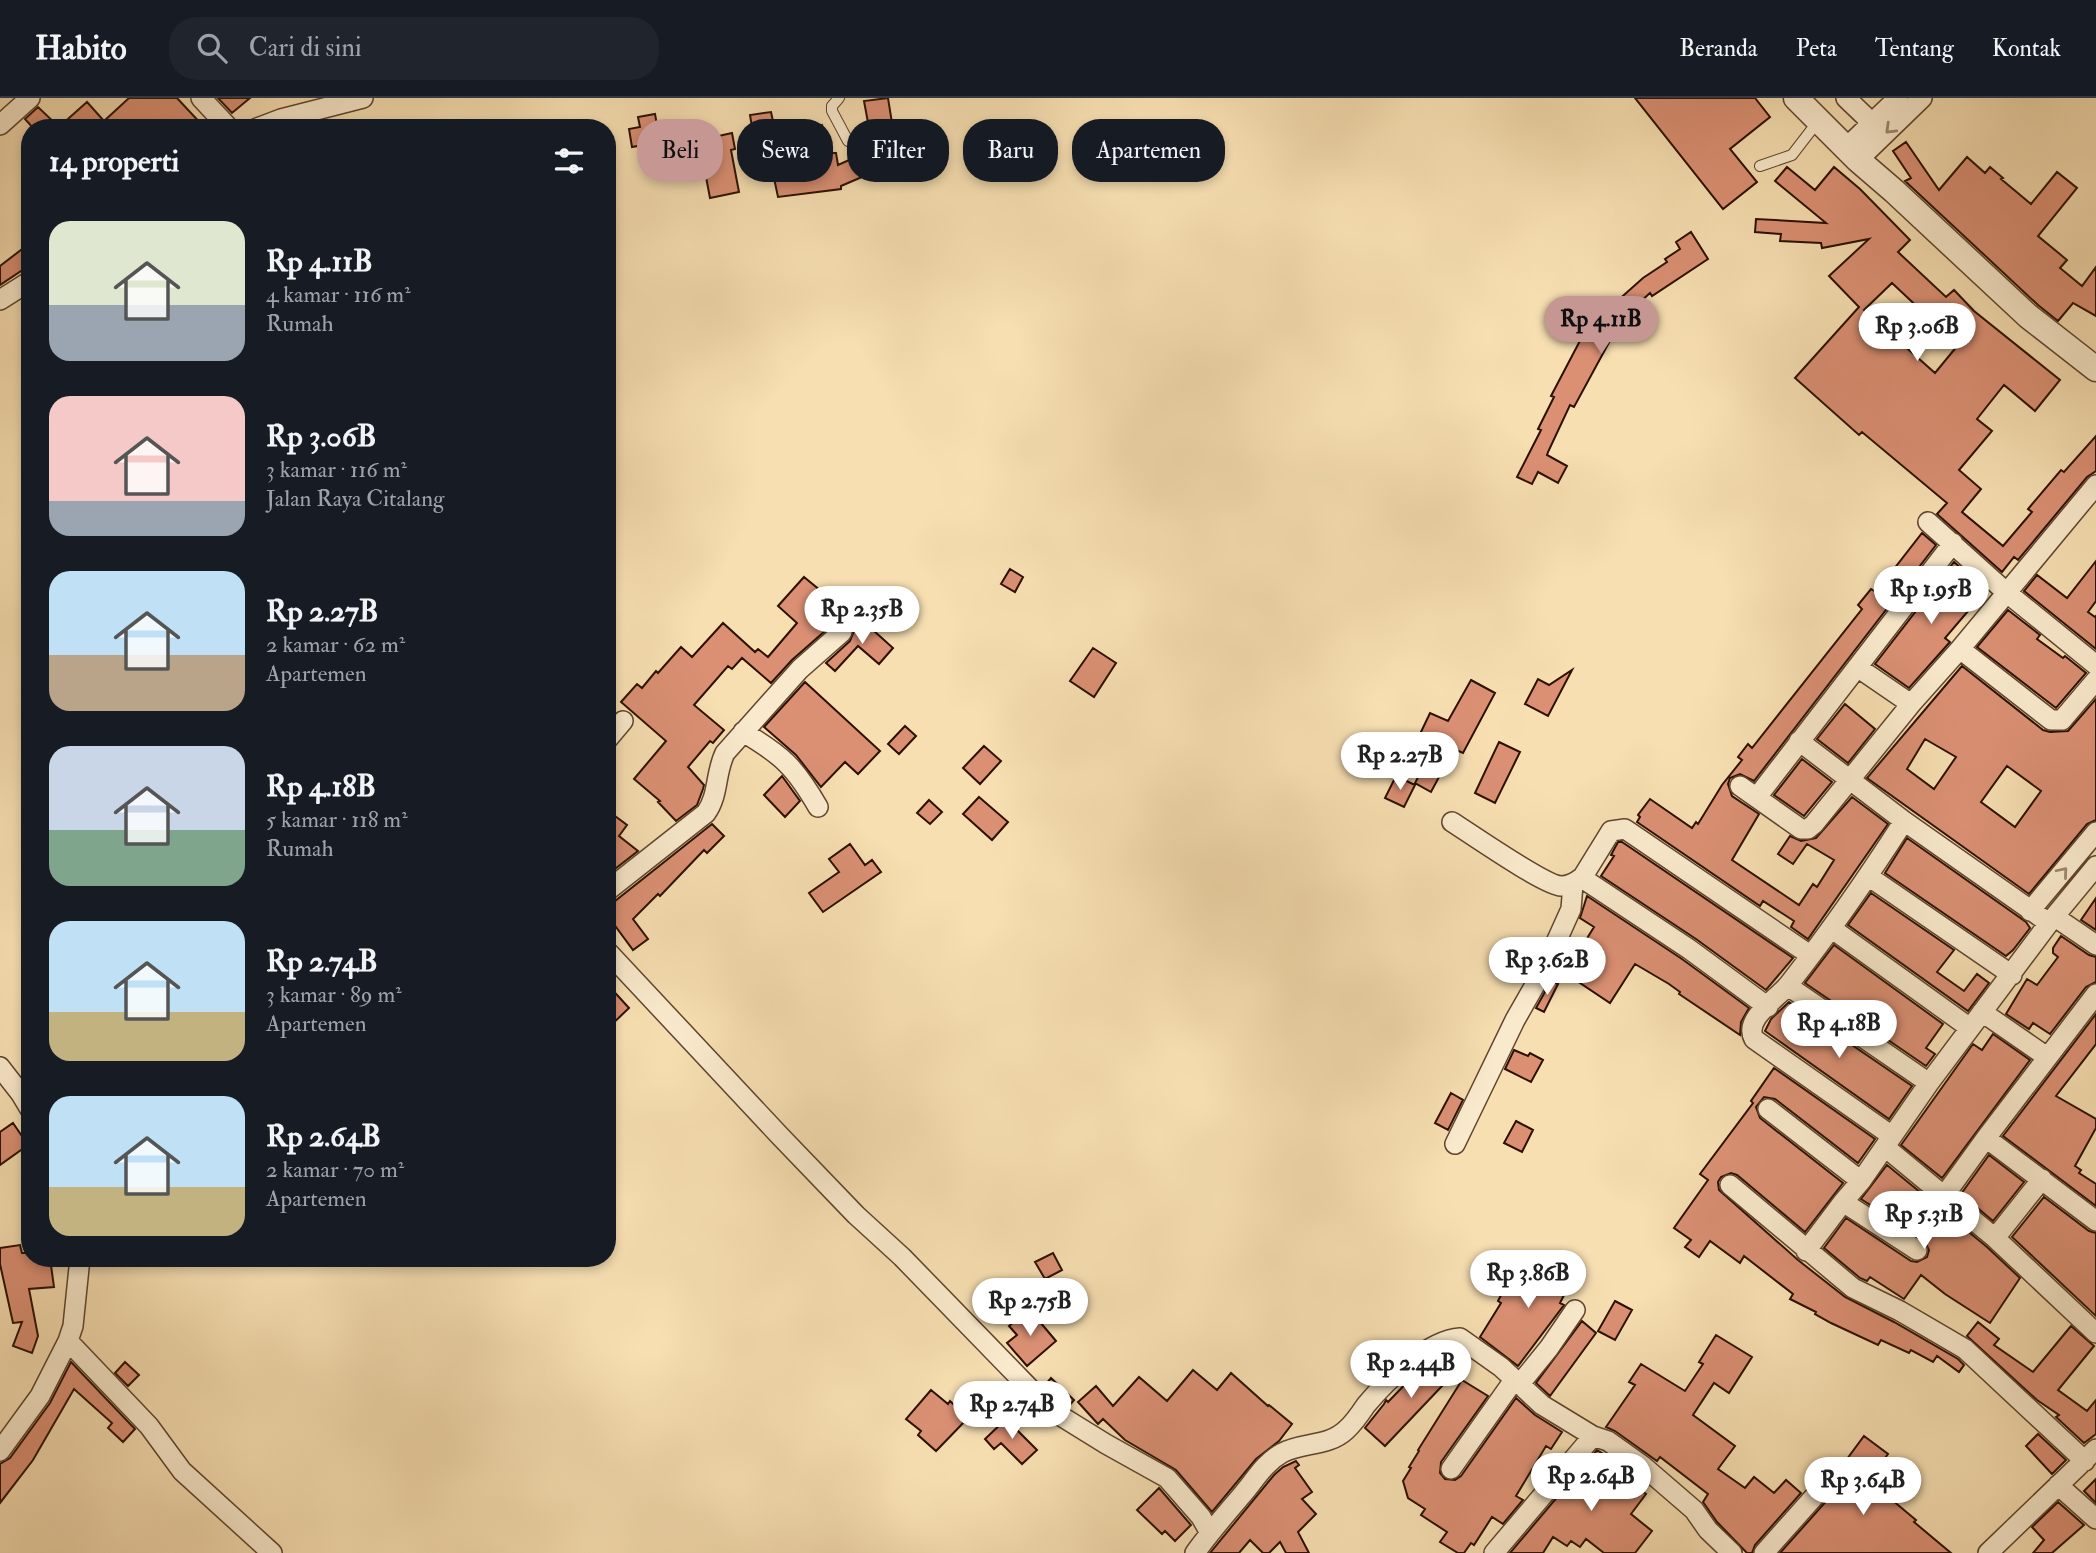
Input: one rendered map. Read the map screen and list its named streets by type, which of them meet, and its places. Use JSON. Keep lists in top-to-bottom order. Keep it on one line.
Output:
{"page":{"header":"Habito","search":"Cari di sini","nav":["Beranda","Peta","Tentang","Kontak"],"chip":["Beli","Sewa","Filter","Baru","Apartemen"],"heading":"14 properti","list":[{"name":"Rp 4.11B","note":"4 kamar · 116 m² · Rumah"},{"name":"Rp 3.06B","note":"3 kamar · 116 m² · Jalan Raya Citalang"},{"name":"Rp 2.27B","note":"2 kamar · 62 m² · Apartemen"},{"name":"Rp 4.18B","note":"5 kamar · 118 m² · Rumah"},{"name":"Rp 2.74B","note":"3 kamar · 89 m² · Apartemen"},{"name":"Rp 2.64B","note":"2 kamar · 70 m² · Apartemen"}],"price":["Rp 4.11B","Rp 3.06B","Rp 1.95B","Rp 2.35B","Rp 2.27B","Rp 3.62B","Rp 4.18B","Rp 5.31B","Rp 3.86B","Rp 2.75B","Rp 2.44B","Rp 2.74B","Rp 2.64B","Rp 3.64B"]}}
